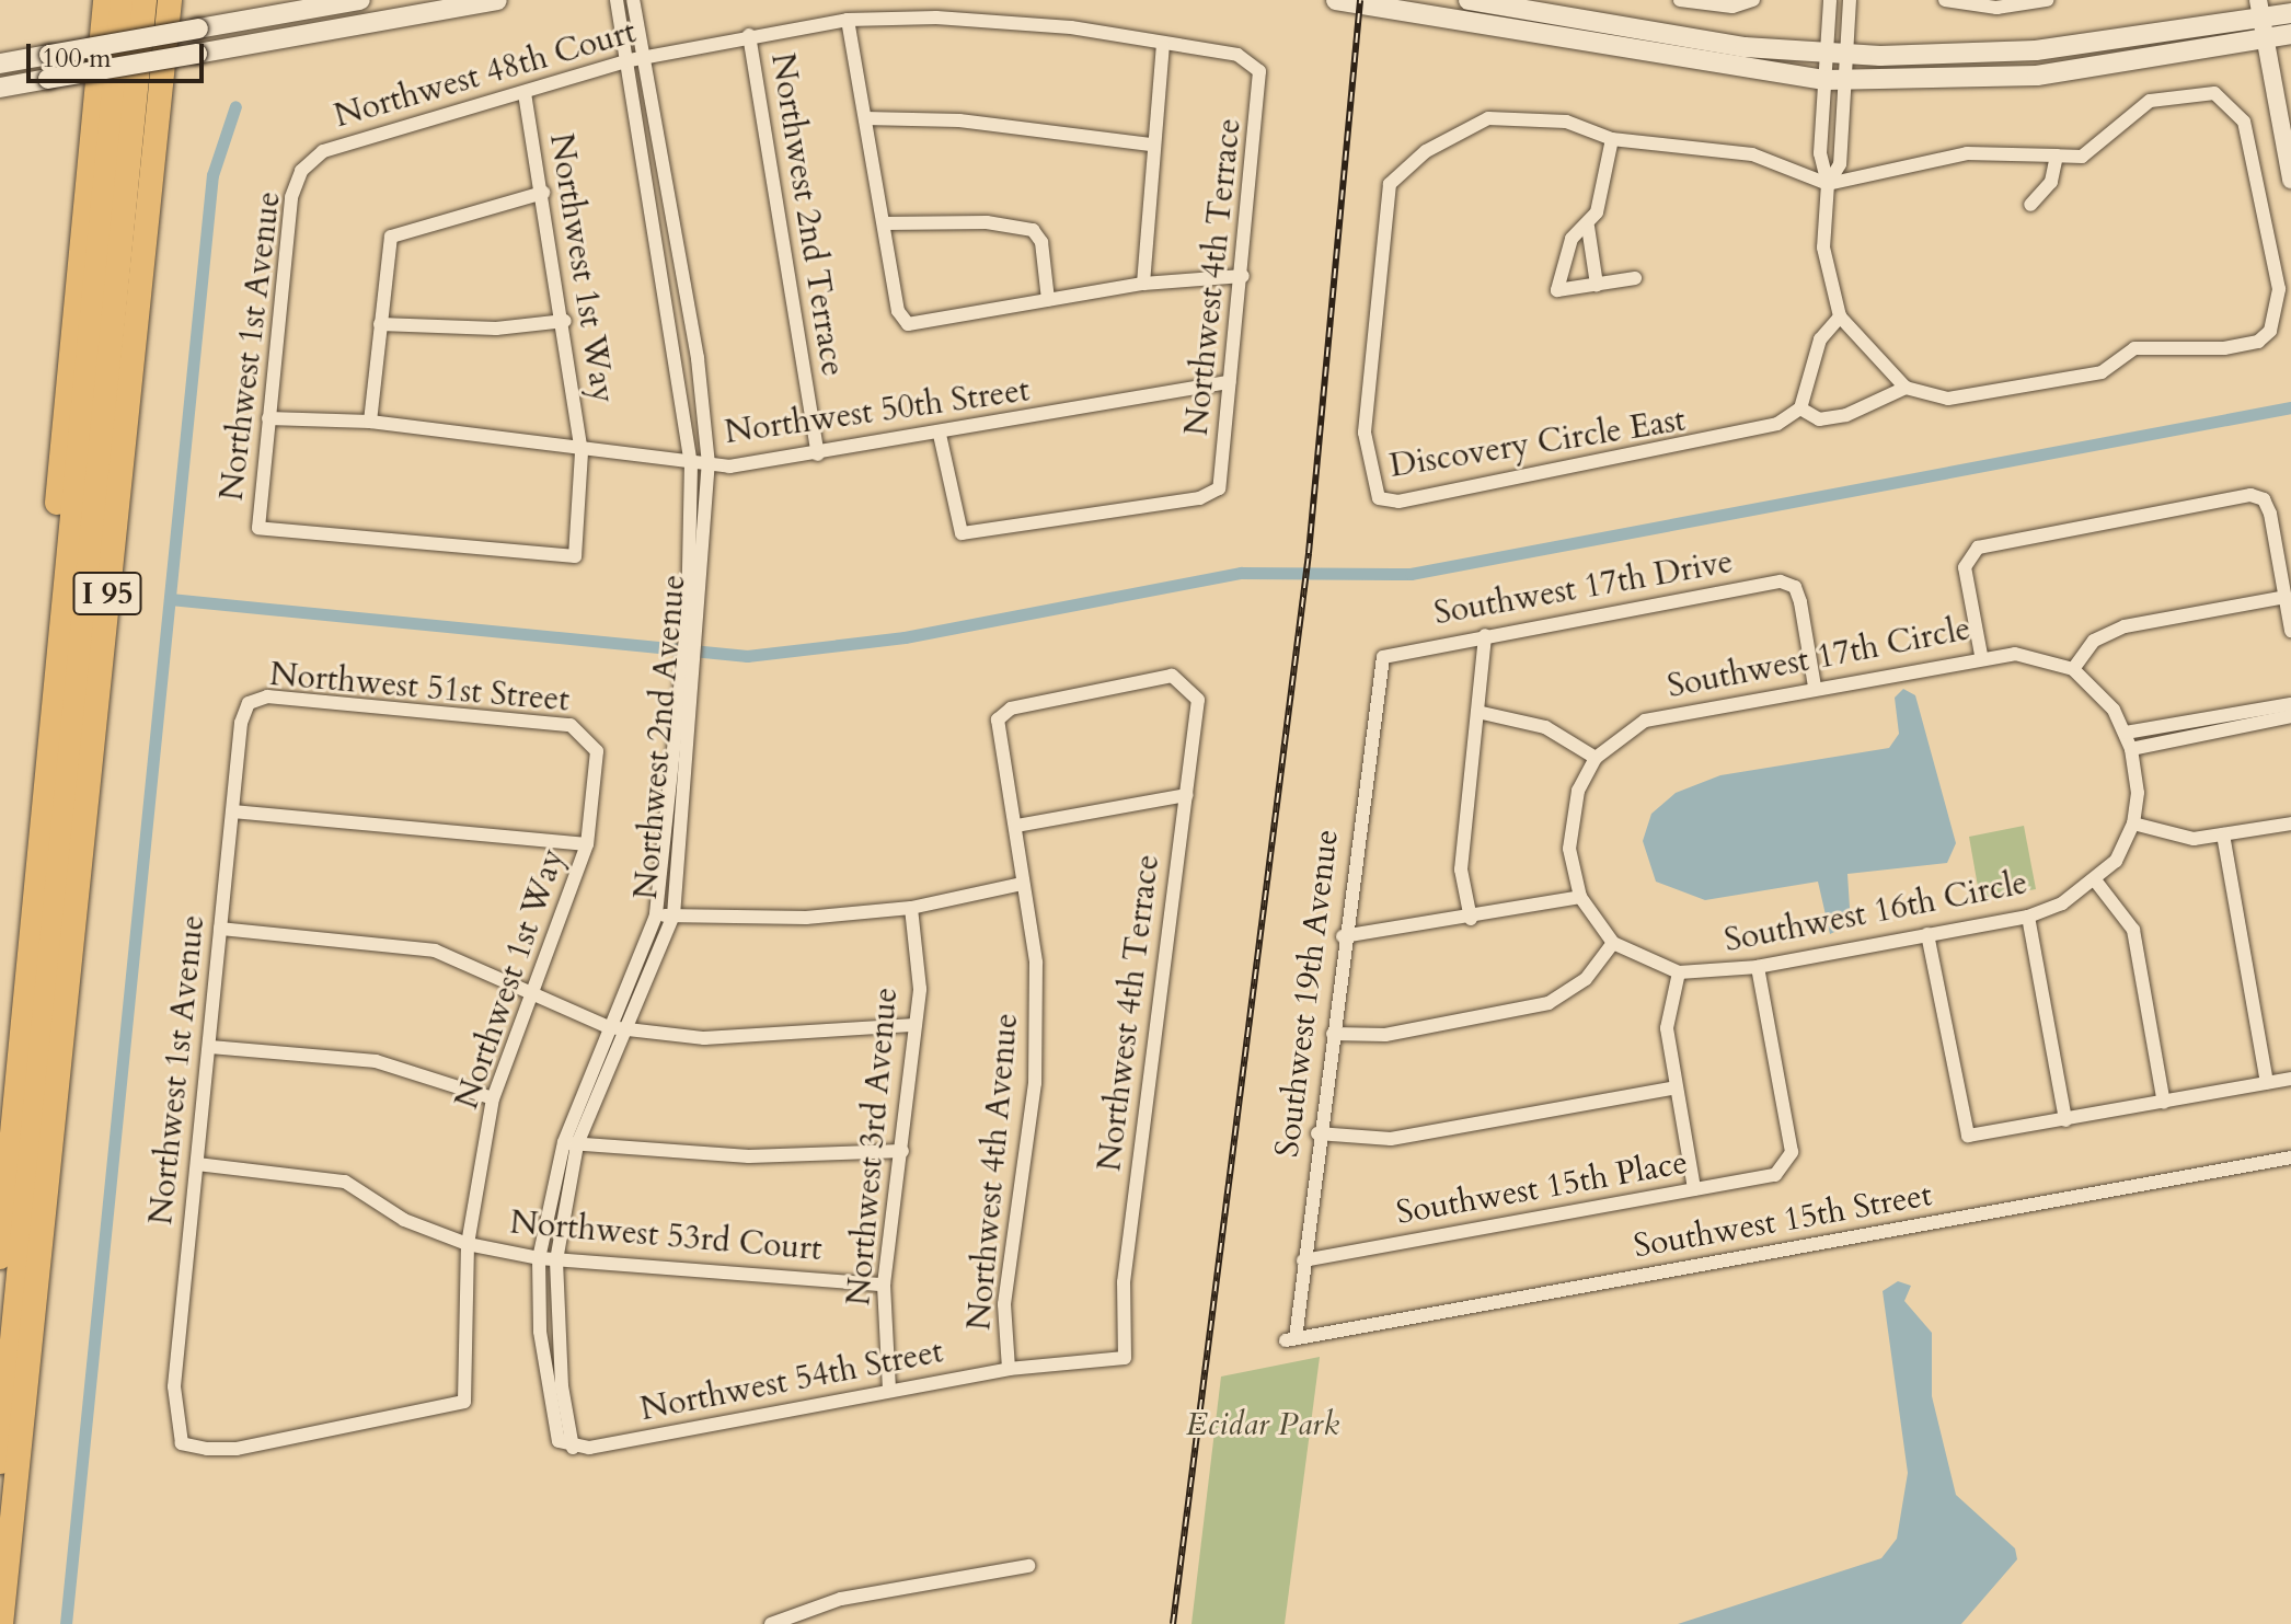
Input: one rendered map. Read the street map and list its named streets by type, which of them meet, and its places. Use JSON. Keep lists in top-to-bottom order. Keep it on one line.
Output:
{"streets":{"highway":["I 95"],"street":["Northwest 48th Court","Northwest 2nd Terrace","Northwest 1st Way","Northwest 4th Terrace","Northwest 1st Avenue","Northwest 50th Street","Discovery Circle East","Southwest 17th Drive","Southwest 17th Circle","Northwest 51st Street","Northwest 2nd Avenue","Southwest 16th Circle","Southwest 19th Avenue","Northwest 3rd Avenue","Northwest 4th Avenue","Southwest 15th Place","Southwest 15th Street","Northwest 53rd Court","Northwest 54th Street"]},"crossings":[["Northwest 48th Court","Northwest 2nd Terrace"],["Northwest 48th Court","Northwest 1st Way"],["Northwest 48th Court","Northwest 4th Terrace"],["Northwest 48th Court","Northwest 1st Avenue"],["Northwest 48th Court","Northwest 2nd Avenue"],["Northwest 2nd Terrace","Northwest 50th Street"],["Northwest 1st Way","Northwest 1st Avenue"],["Northwest 1st Way","Northwest 50th Street"],["Northwest 1st Way","Northwest 51st Street"],["Northwest 1st Way","Northwest 53rd Court"],["Northwest 4th Terrace","Northwest 50th Street"],["Northwest 4th Terrace","Northwest 4th Avenue"],["Northwest 4th Terrace","Northwest 54th Street"],["Northwest 1st Avenue","Northwest 50th Street"],["Northwest 1st Avenue","Northwest 51st Street"],["Northwest 1st Avenue","Northwest 53rd Court"],["Northwest 50th Street","Northwest 2nd Avenue"],["Southwest 17th Drive","Southwest 17th Circle"],["Southwest 17th Drive","Southwest 19th Avenue"],["Northwest 2nd Avenue","Northwest 53rd Court"],["Northwest 2nd Avenue","Northwest 54th Street"],["Southwest 16th Circle","Southwest 15th Place"],["Southwest 19th Avenue","Southwest 15th Place"],["Southwest 19th Avenue","Southwest 15th Street"],["Northwest 3rd Avenue","Northwest 53rd Court"],["Northwest 3rd Avenue","Northwest 54th Street"],["Northwest 4th Avenue","Northwest 54th Street"]],"parks":["Ecidar Park"],"scale_bar":"100 m"}
